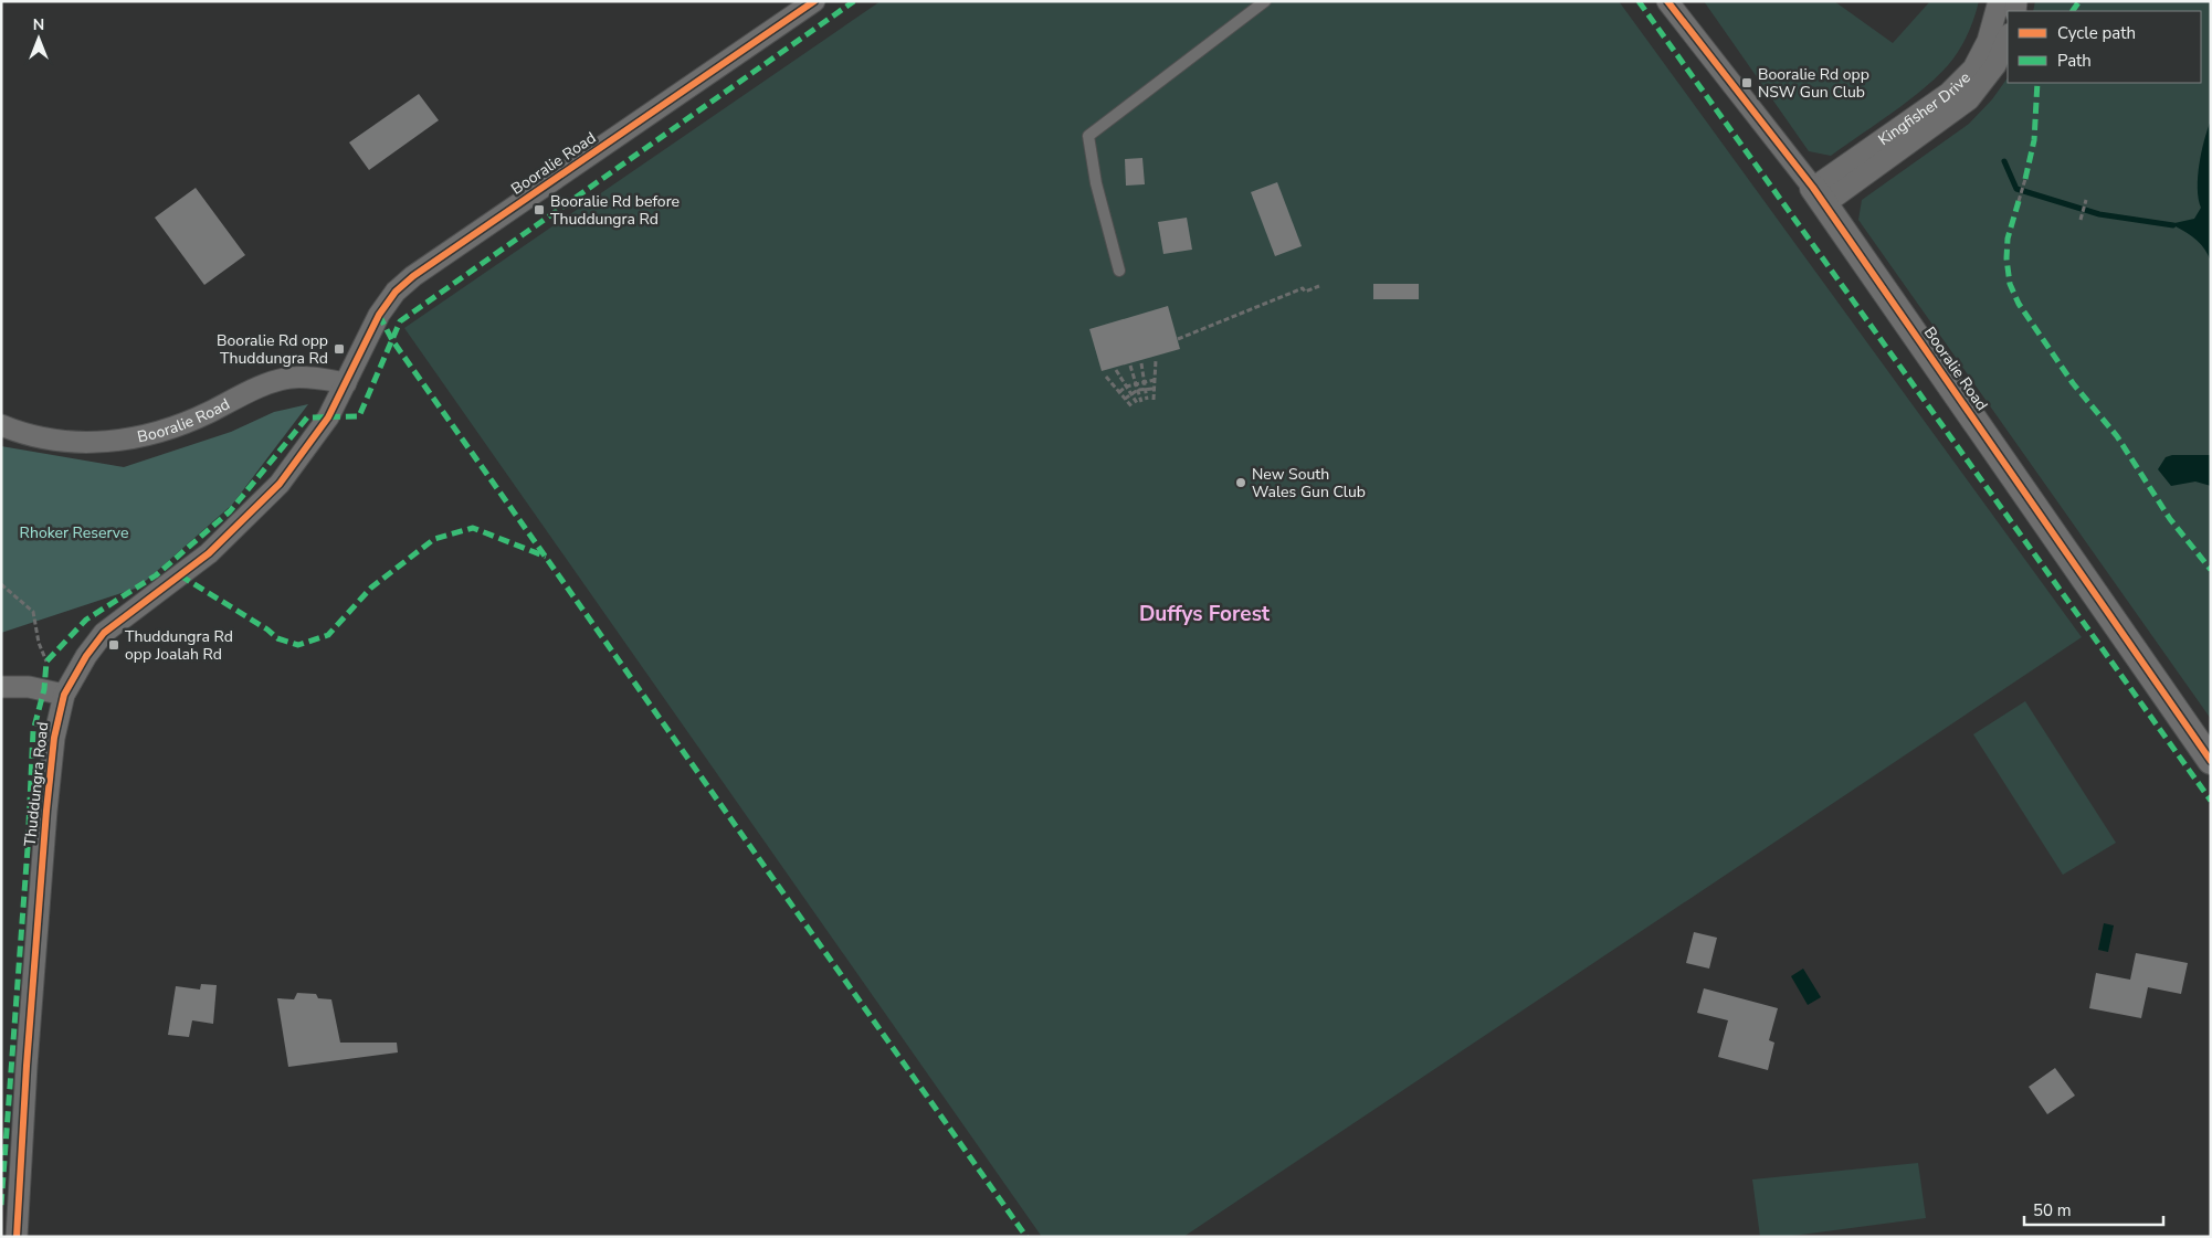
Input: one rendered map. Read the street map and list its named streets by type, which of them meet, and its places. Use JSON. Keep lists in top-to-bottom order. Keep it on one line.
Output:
{"streets":{"street":["Kingfisher Drive","Booralie Road","Thuddungra Road"]},"crossings":[["Kingfisher Drive","Booralie Road"],["Booralie Road","Thuddungra Road"]],"districts":["Duffys Forest"],"parks":["Rhoker Reserve"],"places":{"transit":["Booralie Rd opp NSW Gun Club","Booralie Rd before Thuddungra Rd","Booralie Rd opp Thuddungra Rd","Thuddungra Rd opp Joalah Rd"],"other":["New South Wales Gun Club"]},"legend":["Cycle path","Path"],"scale_bar":"50 m","north":"top"}
